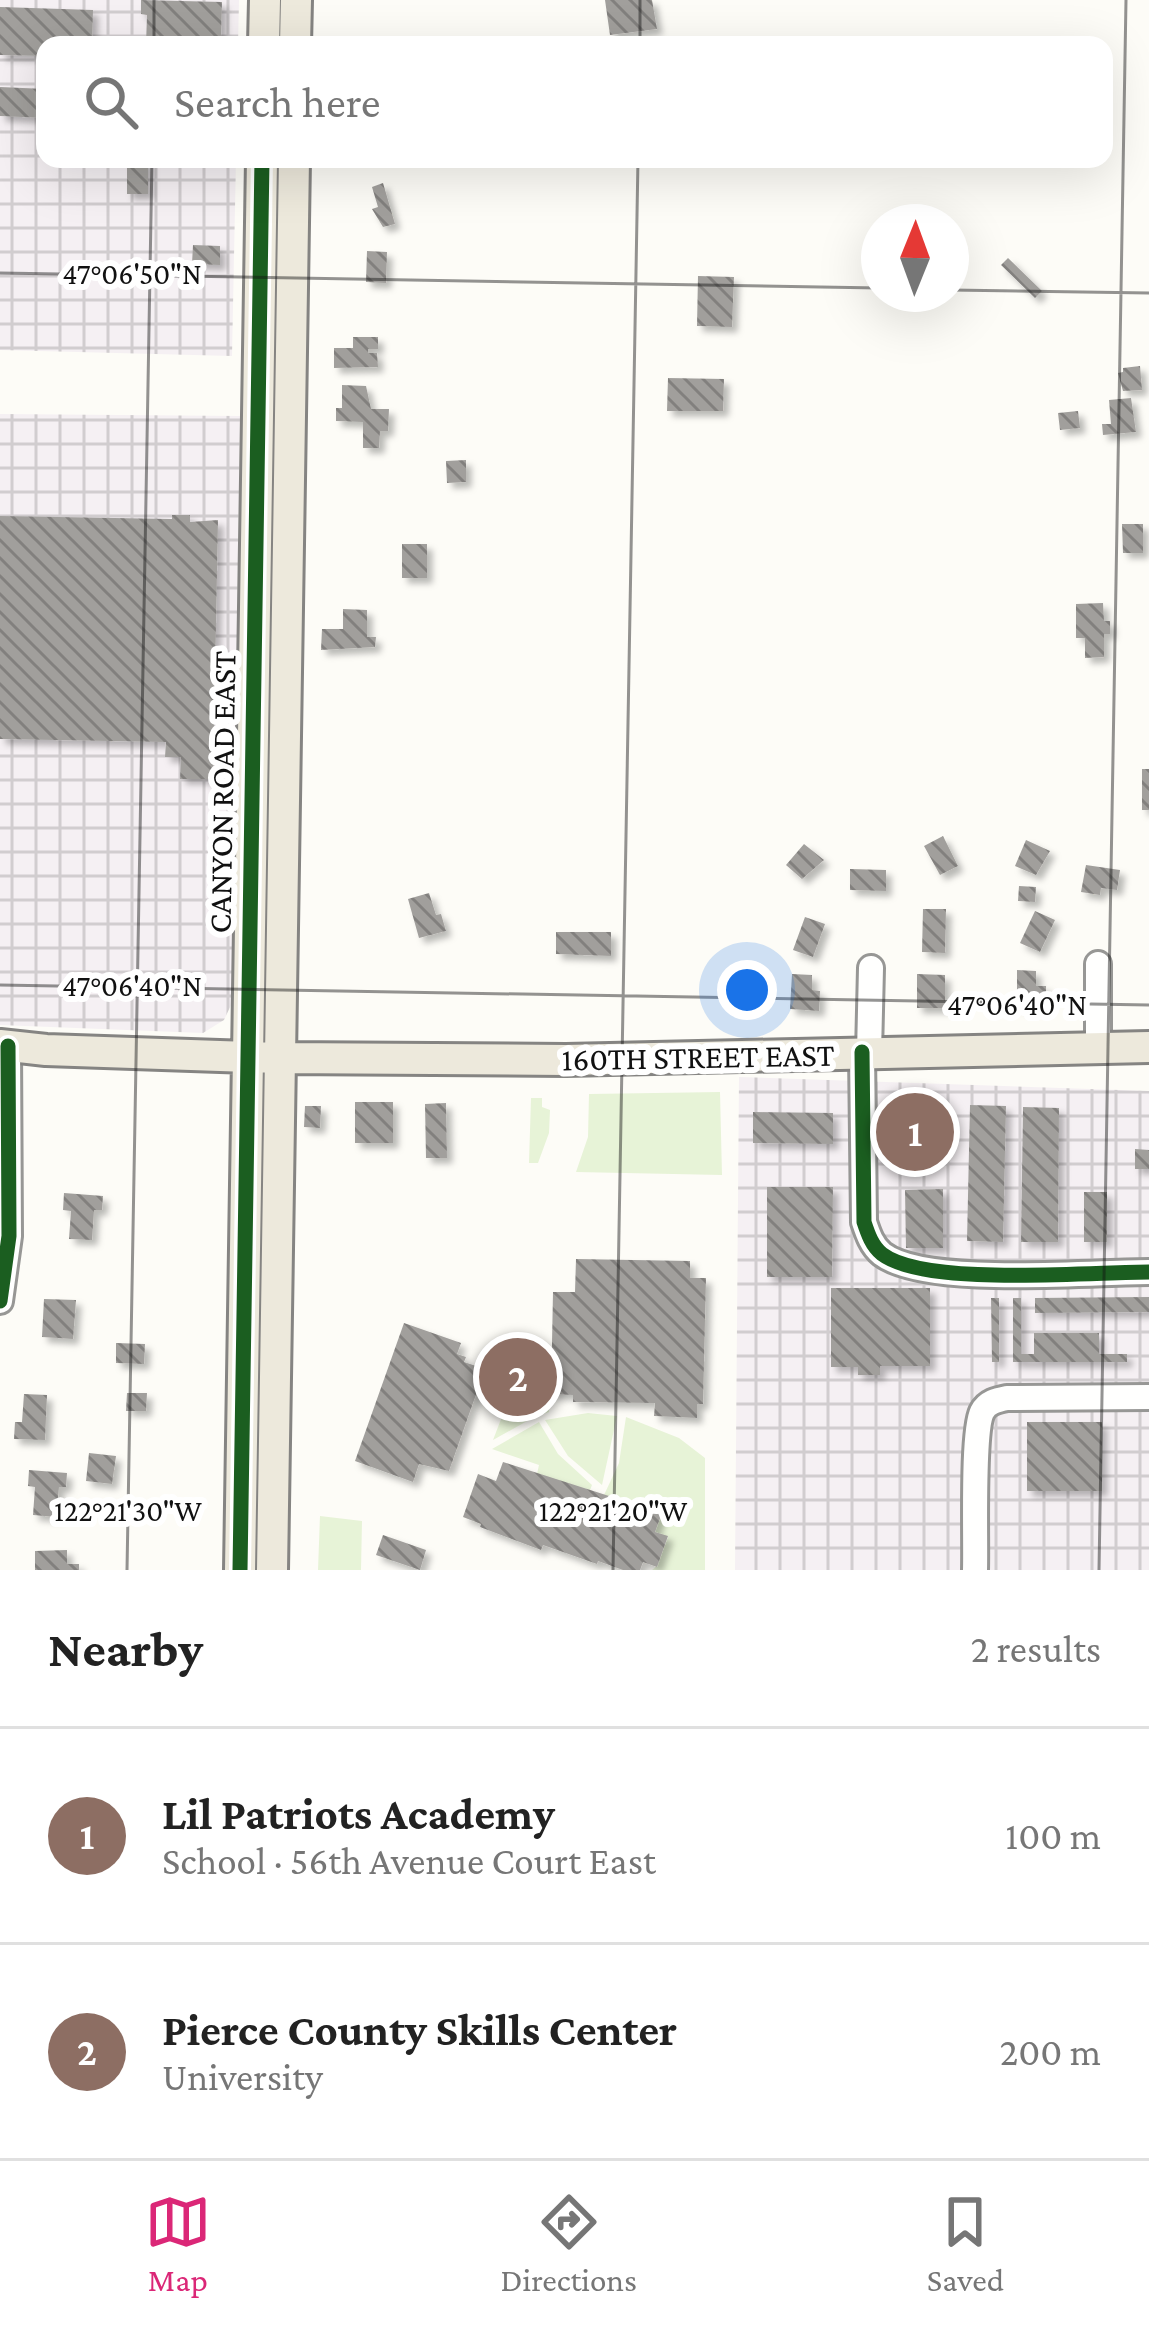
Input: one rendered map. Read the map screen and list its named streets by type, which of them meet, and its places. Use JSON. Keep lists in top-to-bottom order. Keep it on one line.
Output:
{"streets":{"main road":["CANYON ROAD EAST","160TH STREET EAST"]},"crossings":[["CANYON ROAD EAST","160TH STREET EAST"]],"north":"top","page":{"search":"Search here","pins":["1","2"],"heading":["Nearby","2 results"],"list":[{"mark":"1","name":"Lil Patriots Academy","note":"School · 56th Avenue Court East","value":"100 m"},{"mark":"2","name":"Pierce County Skills Center","note":"University","value":"200 m"}],"nav":["Map","Directions","Saved"]},"coordinates":["47°06'50\"N","47°06'40\"N","122°21'30\"W","122°21'20\"W"]}
